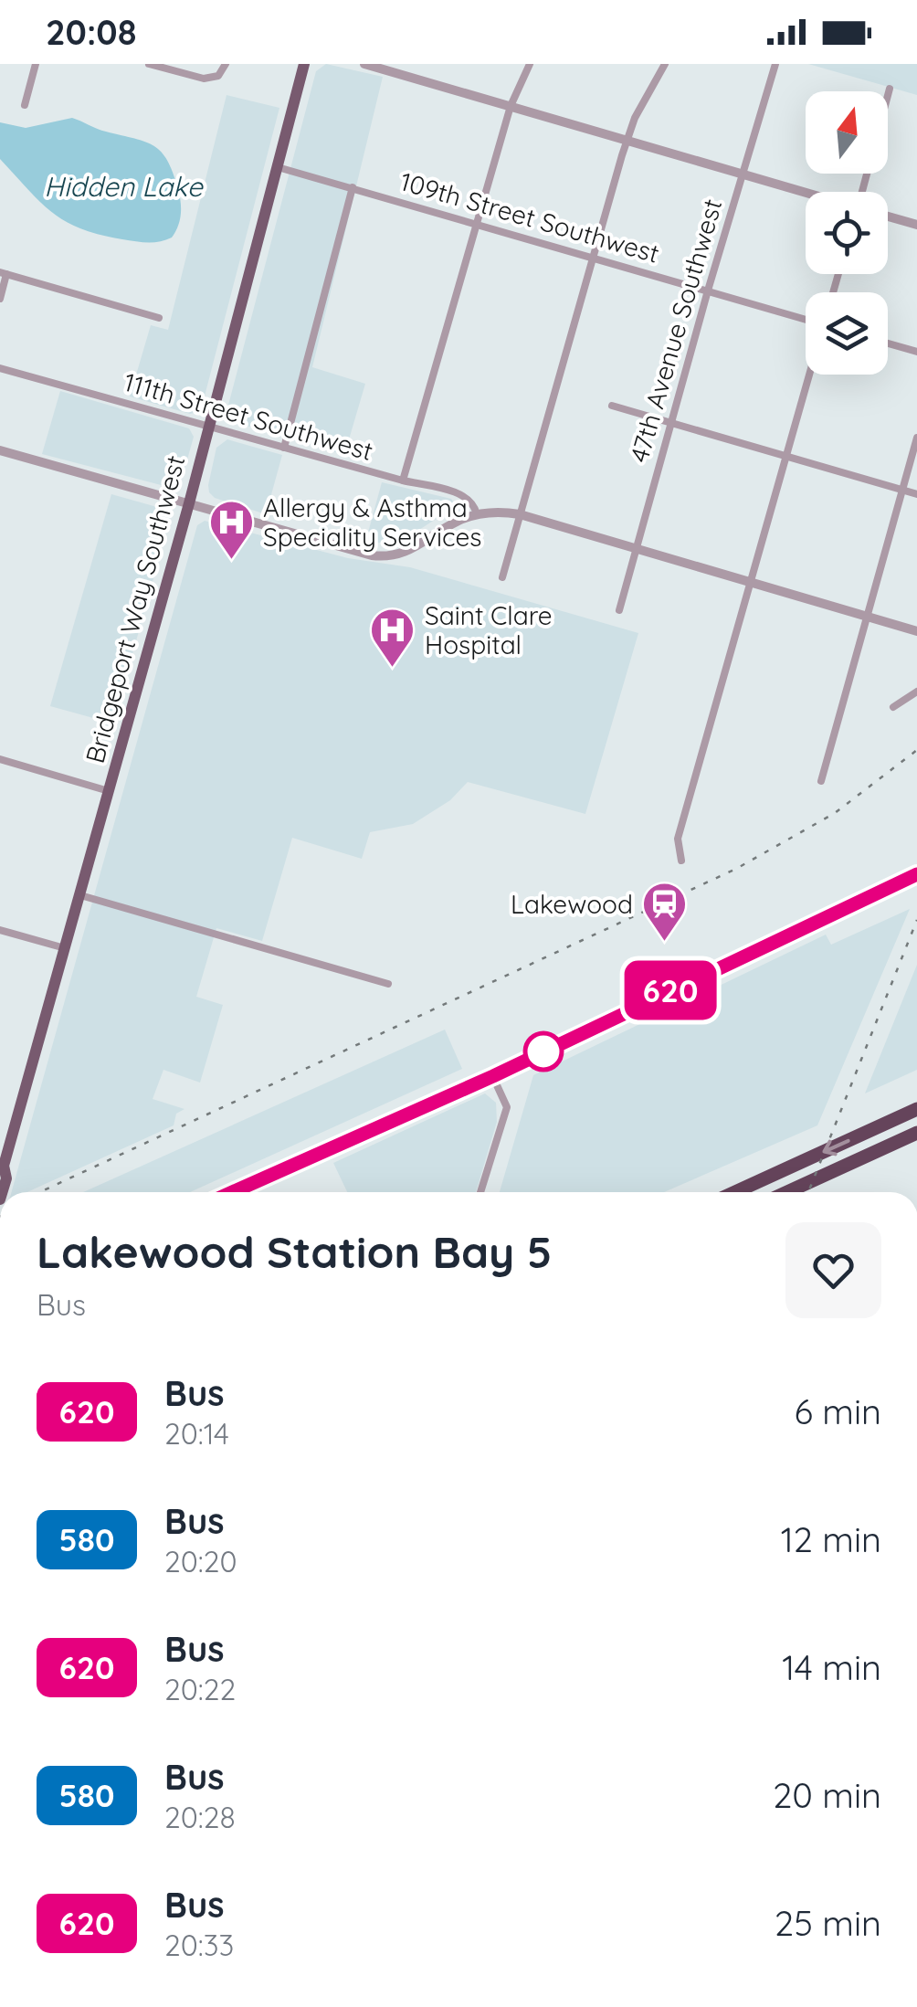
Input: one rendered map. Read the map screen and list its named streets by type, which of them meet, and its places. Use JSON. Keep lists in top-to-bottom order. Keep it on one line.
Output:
{"streets":{"main road":["Bridgeport Way Southwest"],"street":["109th Street Southwest","47th Avenue Southwest","111th Street Southwest"]},"crossings":[["109th Street Southwest","47th Avenue Southwest"],["109th Street Southwest","Bridgeport Way Southwest"],["111th Street Southwest","Bridgeport Way Southwest"]],"water":["Hidden Lake"],"places":{"hospital":["Allergy & Asthma Speciality Services","Saint Clare Hospital"],"station":["Lakewood"]},"lines":["bus line 620"],"north":"top","page":{"status":"20:08","on_map":"620","heading":["Lakewood Station Bay 5","Bus"],"list":[{"mark":"620","name":"Bus","note":"20:14","value":"6 min"},{"mark":"580","name":"Bus","note":"20:20","value":"12 min"},{"mark":"620","name":"Bus","note":"20:22","value":"14 min"},{"mark":"580","name":"Bus","note":"20:28","value":"20 min"},{"mark":"620","name":"Bus","note":"20:33","value":"25 min"}]}}
